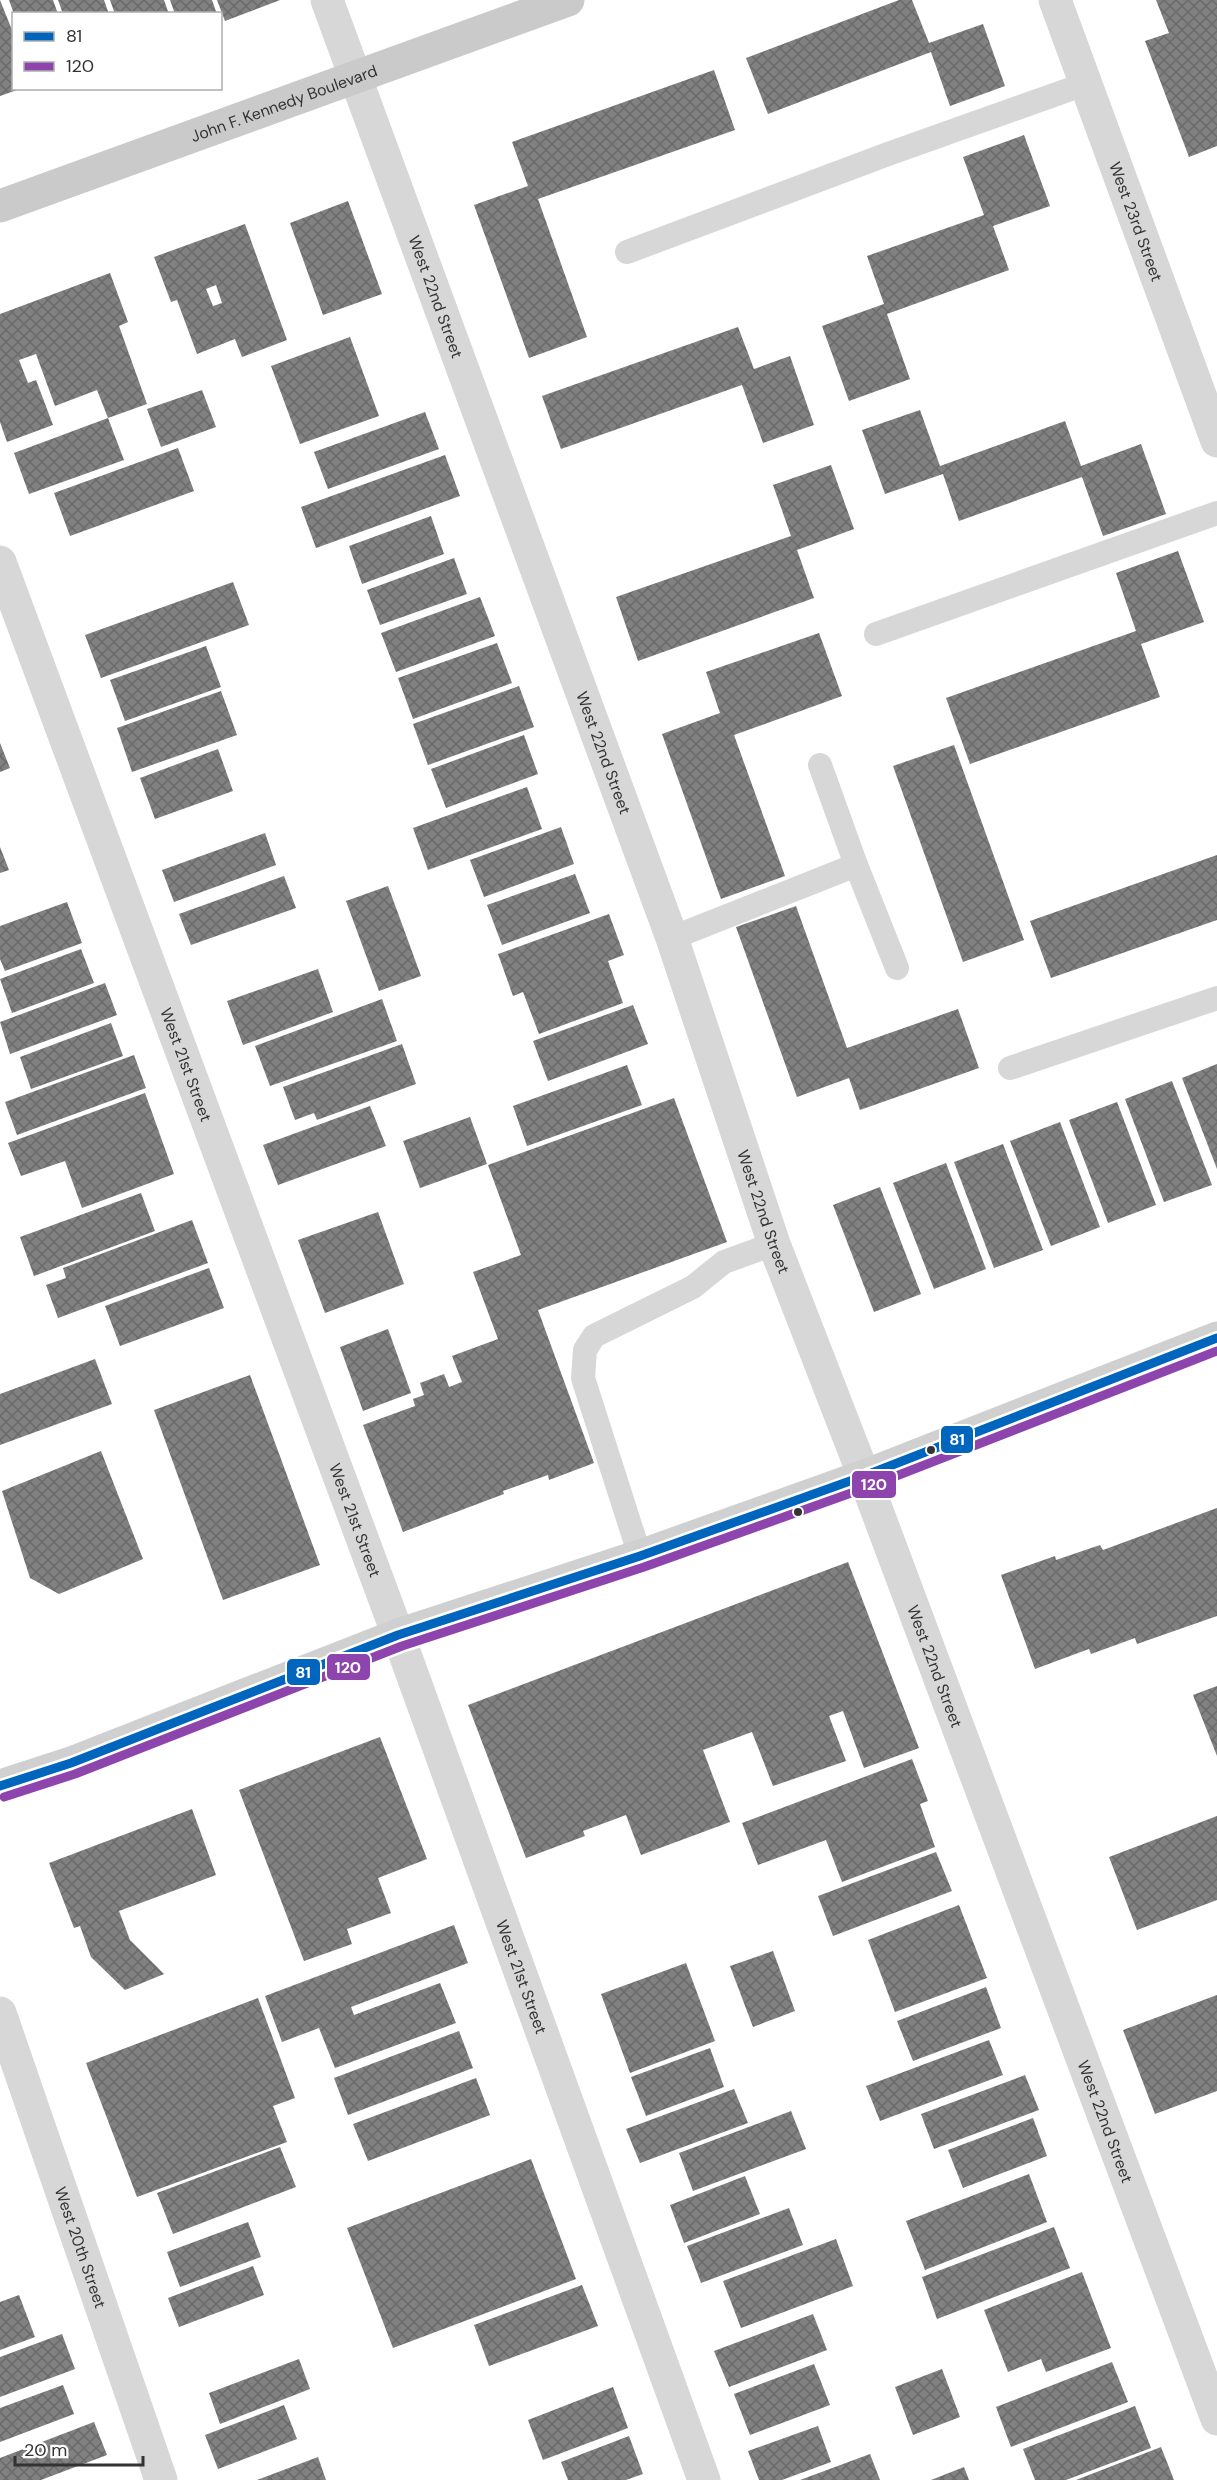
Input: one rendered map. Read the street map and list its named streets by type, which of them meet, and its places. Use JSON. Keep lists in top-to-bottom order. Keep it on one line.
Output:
{"streets":{"main road":["John F. Kennedy Boulevard"],"street":["West 23rd Street","West 22nd Street","West 21st Street","West 20th Street"]},"crossings":[["John F. Kennedy Boulevard","West 22nd Street"]],"lines":["transit line 81","transit line 120"],"legend":["81","120"],"scale_bar":"20 m"}
